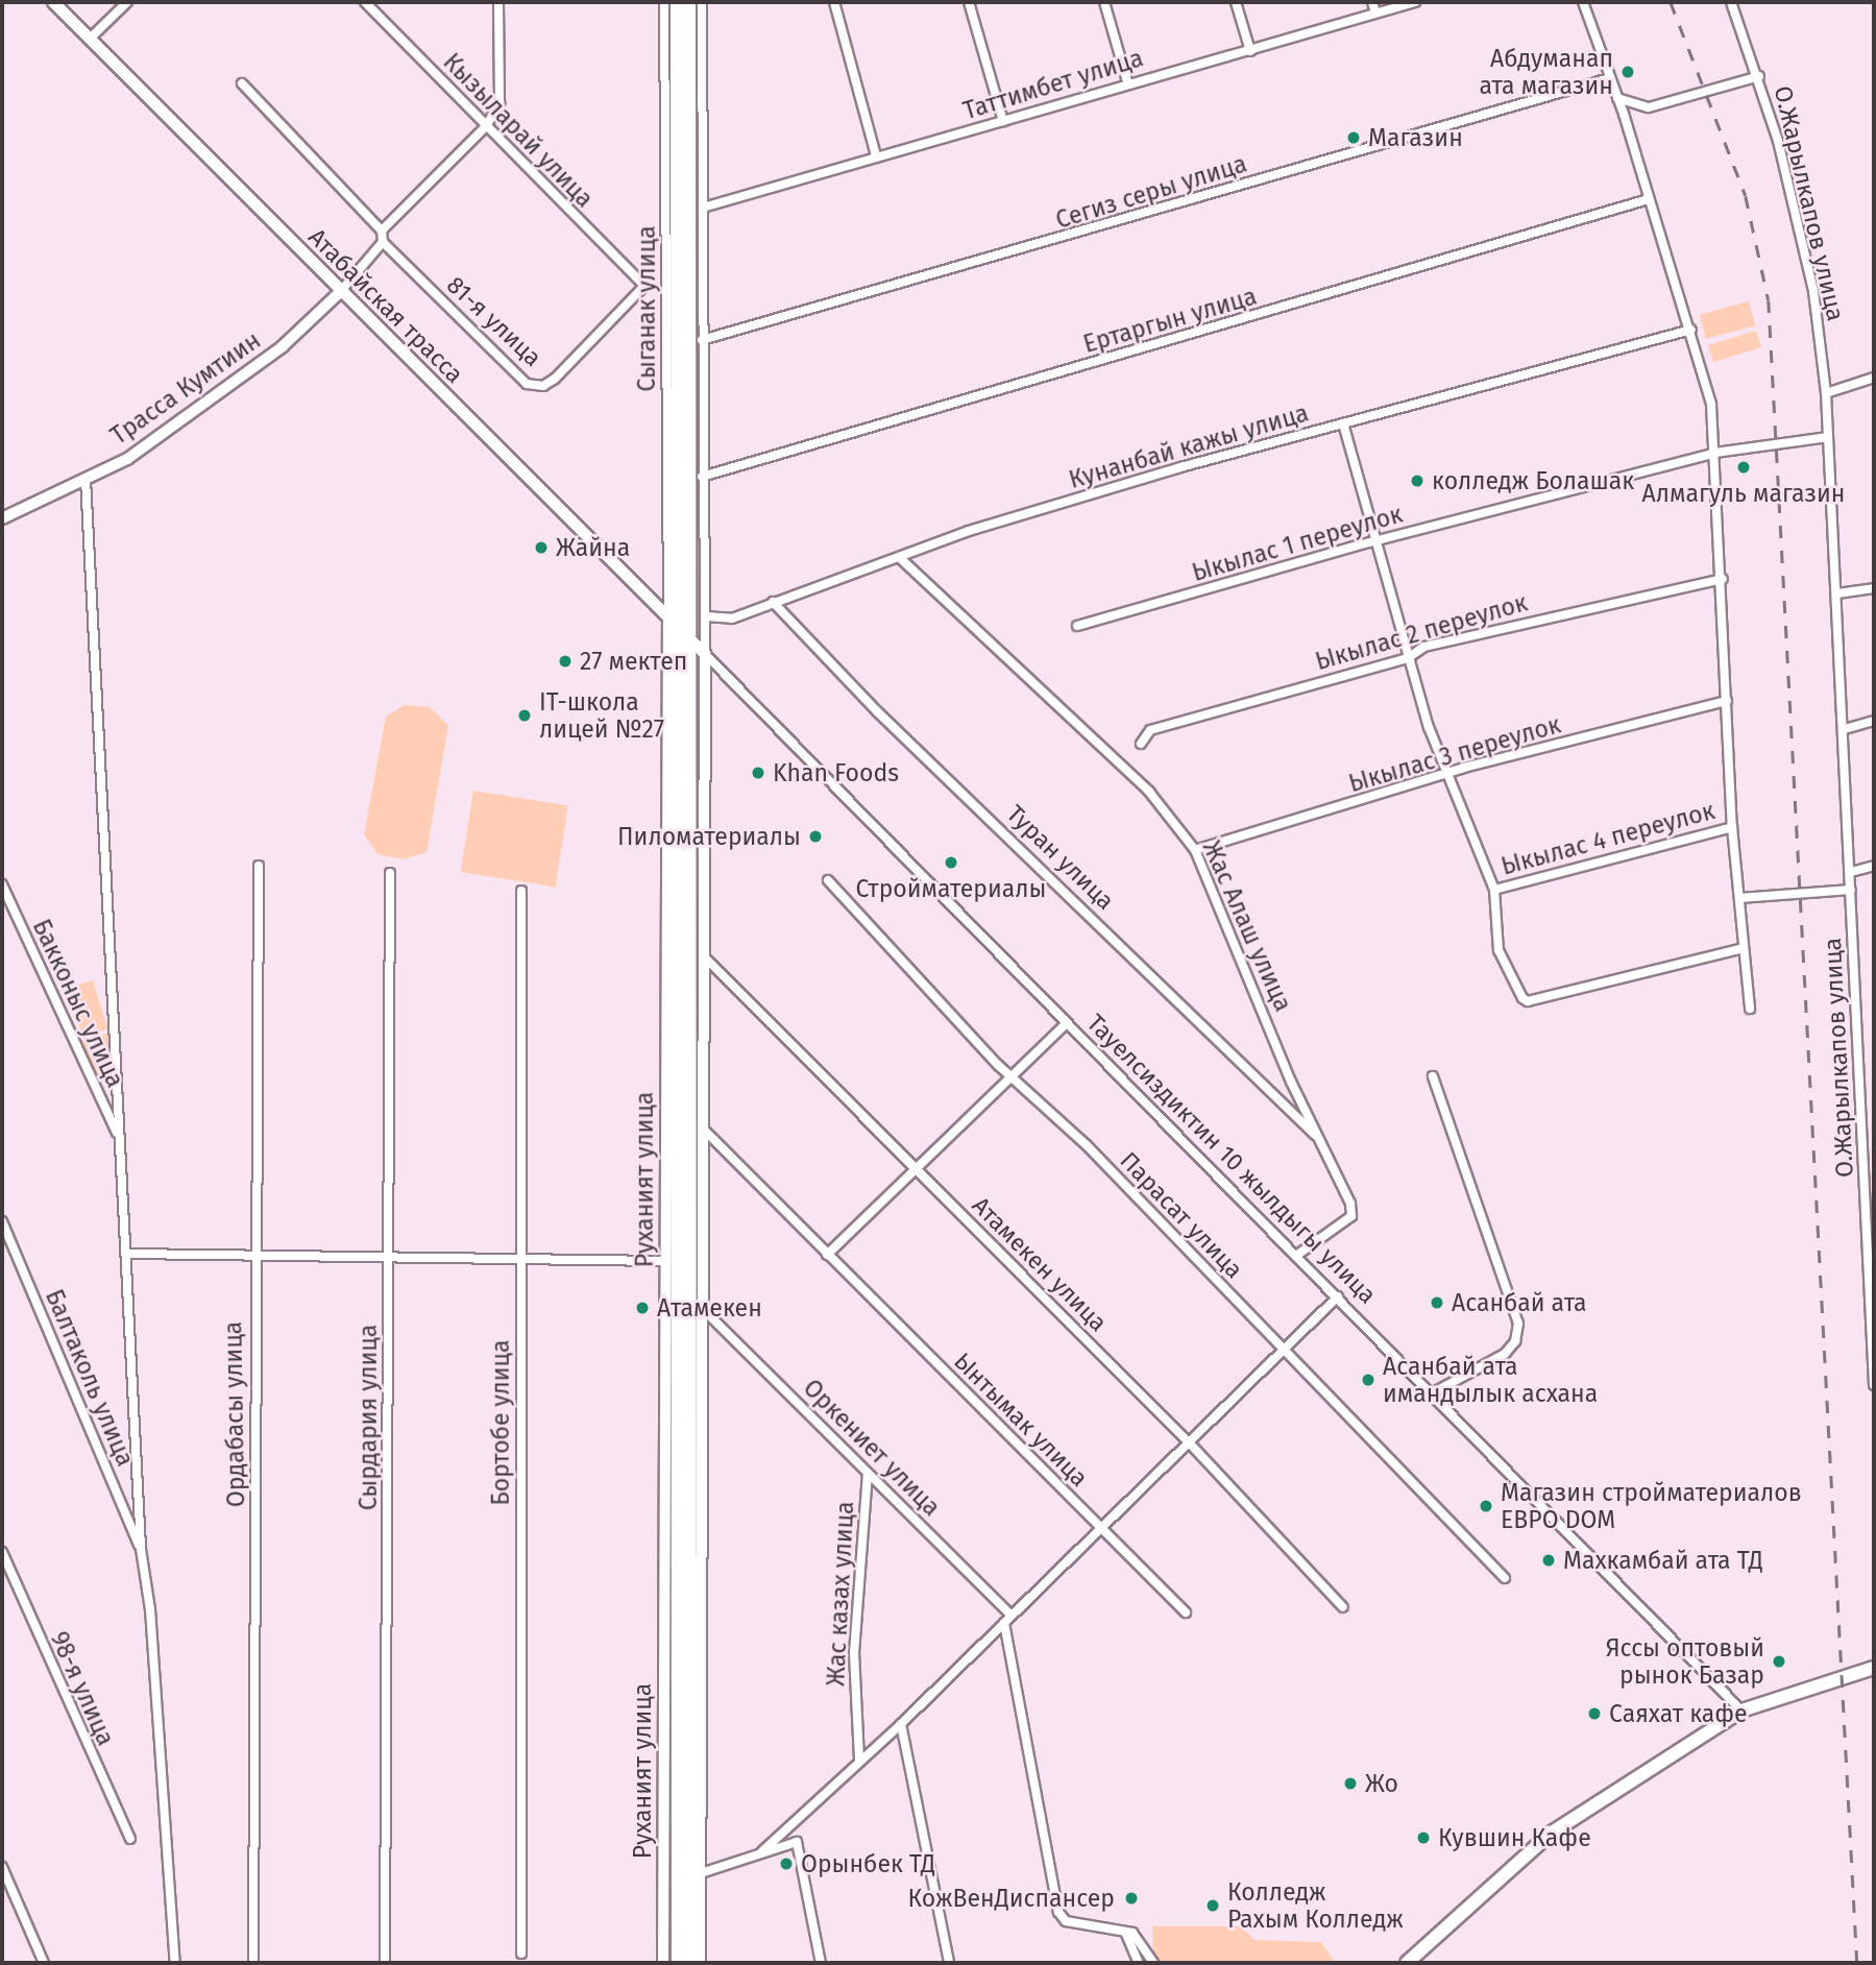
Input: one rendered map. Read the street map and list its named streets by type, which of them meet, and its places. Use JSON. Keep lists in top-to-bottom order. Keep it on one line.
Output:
{"streets":{"main road":["Атабайская трасса","Трасса Кумтиин","Тауелсиздиктин 10 жылдыгы улица","Руханият улица"],"street":["Таттимбет улица","Кызыларай улица","Сегиз серы улица","О.Жарылкапов улица","Сыганак улица","Ертаргын улица","81-я улица","Кунанбай кажы улица","Ыкылас 1 переулок","Ыкылас 2 переулок","Ыкылас 3 переулок","Ыкылас 4 переулок","Туран улица","Жас Алаш улица","Бакконыс улица","Парасат улица","Атамекен улица","Балтаколь улица","Ордабасы улица","Сырдария улица","Ынтымак улица","Бортобе улица","Оркениет улица","Жас казах улица","98-я улица"]},"crossings":[["Кызыларай улица","81-я улица"],["О.Жарылкапов улица","Ыкылас 1 переулок"],["Атабайская трасса","Сыганак улица"],["Атабайская трасса","Трасса Кумтиин"],["Атабайская трасса","Тауелсиздиктин 10 жылдыгы улица"],["Атабайская трасса","Руханият улица"],["Сыганак улица","Руханият улица"],["Кунанбай кажы улица","Туран улица"],["Кунанбай кажы улица","Жас Алаш улица"],["Ыкылас 3 переулок","Жас Алаш улица"],["Туран улица","Жас Алаш улица"],["Жас Алаш улица","Тауелсиздиктин 10 жылдыгы улица"],["Оркениет улица","Жас казах улица"]],"places":["Абдуманап ата магазин","Магазин","Алмагуль магазин","колледж Болашак","Жайна","27 мектеп","IT-школа лицей №27","Khan Foods","Пиломатериалы","Стройматериалы","Асанбай ата","Атамекен","Асанбай ата имандылык асхана","Магазин стройматериалов ЕВРО DOM","Махкамбай ата ТД","Яссы оптовый рынок Базар","Саяхат кафе","Жо","Кувшин Кафе","Орынбек ТД","КожВенДиспансер","Колледж Рахым Колледж"]}
